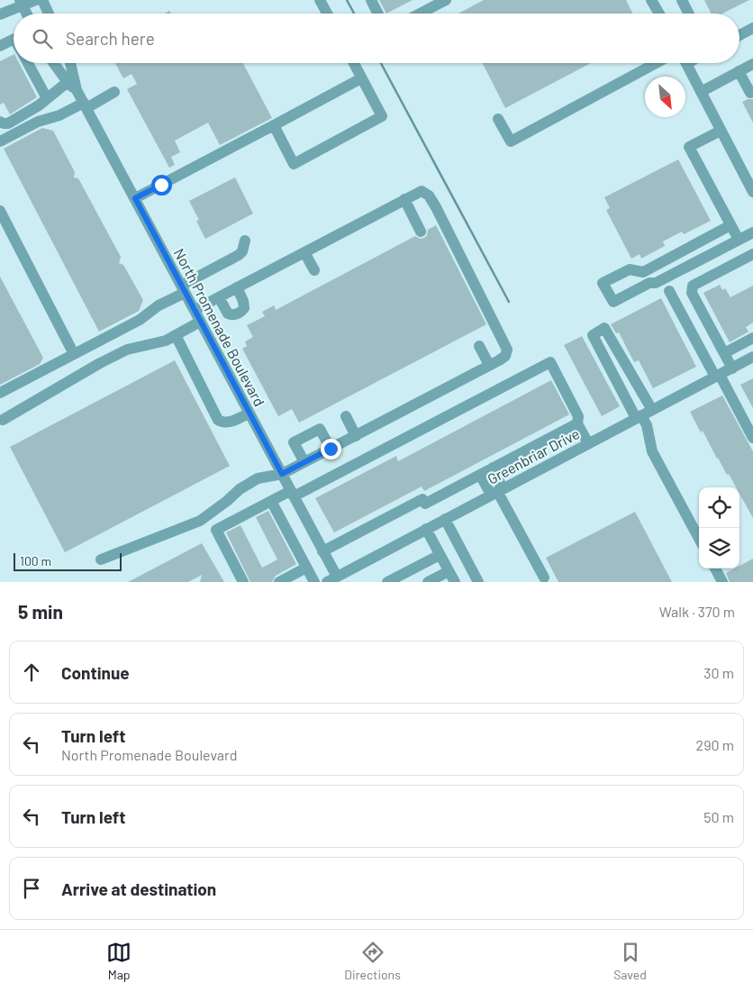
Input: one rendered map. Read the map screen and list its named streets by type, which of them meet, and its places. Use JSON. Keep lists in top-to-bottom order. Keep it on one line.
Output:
{"streets":{"street":["North Promenade Boulevard","Greenbriar Drive"]},"crossings":[["North Promenade Boulevard","Greenbriar Drive"]],"scale_bar":"100 m","north":"bottom right","page":{"search":"Search here","scale":"100 m","heading":["5 min","Walk · 370 m"],"list":[["Continue","30 m"],["Turn left","North Promenade Boulevard","290 m"],["Turn left","50 m"],"Arrive at destination"],"nav":["Map","Directions","Saved"]}}
